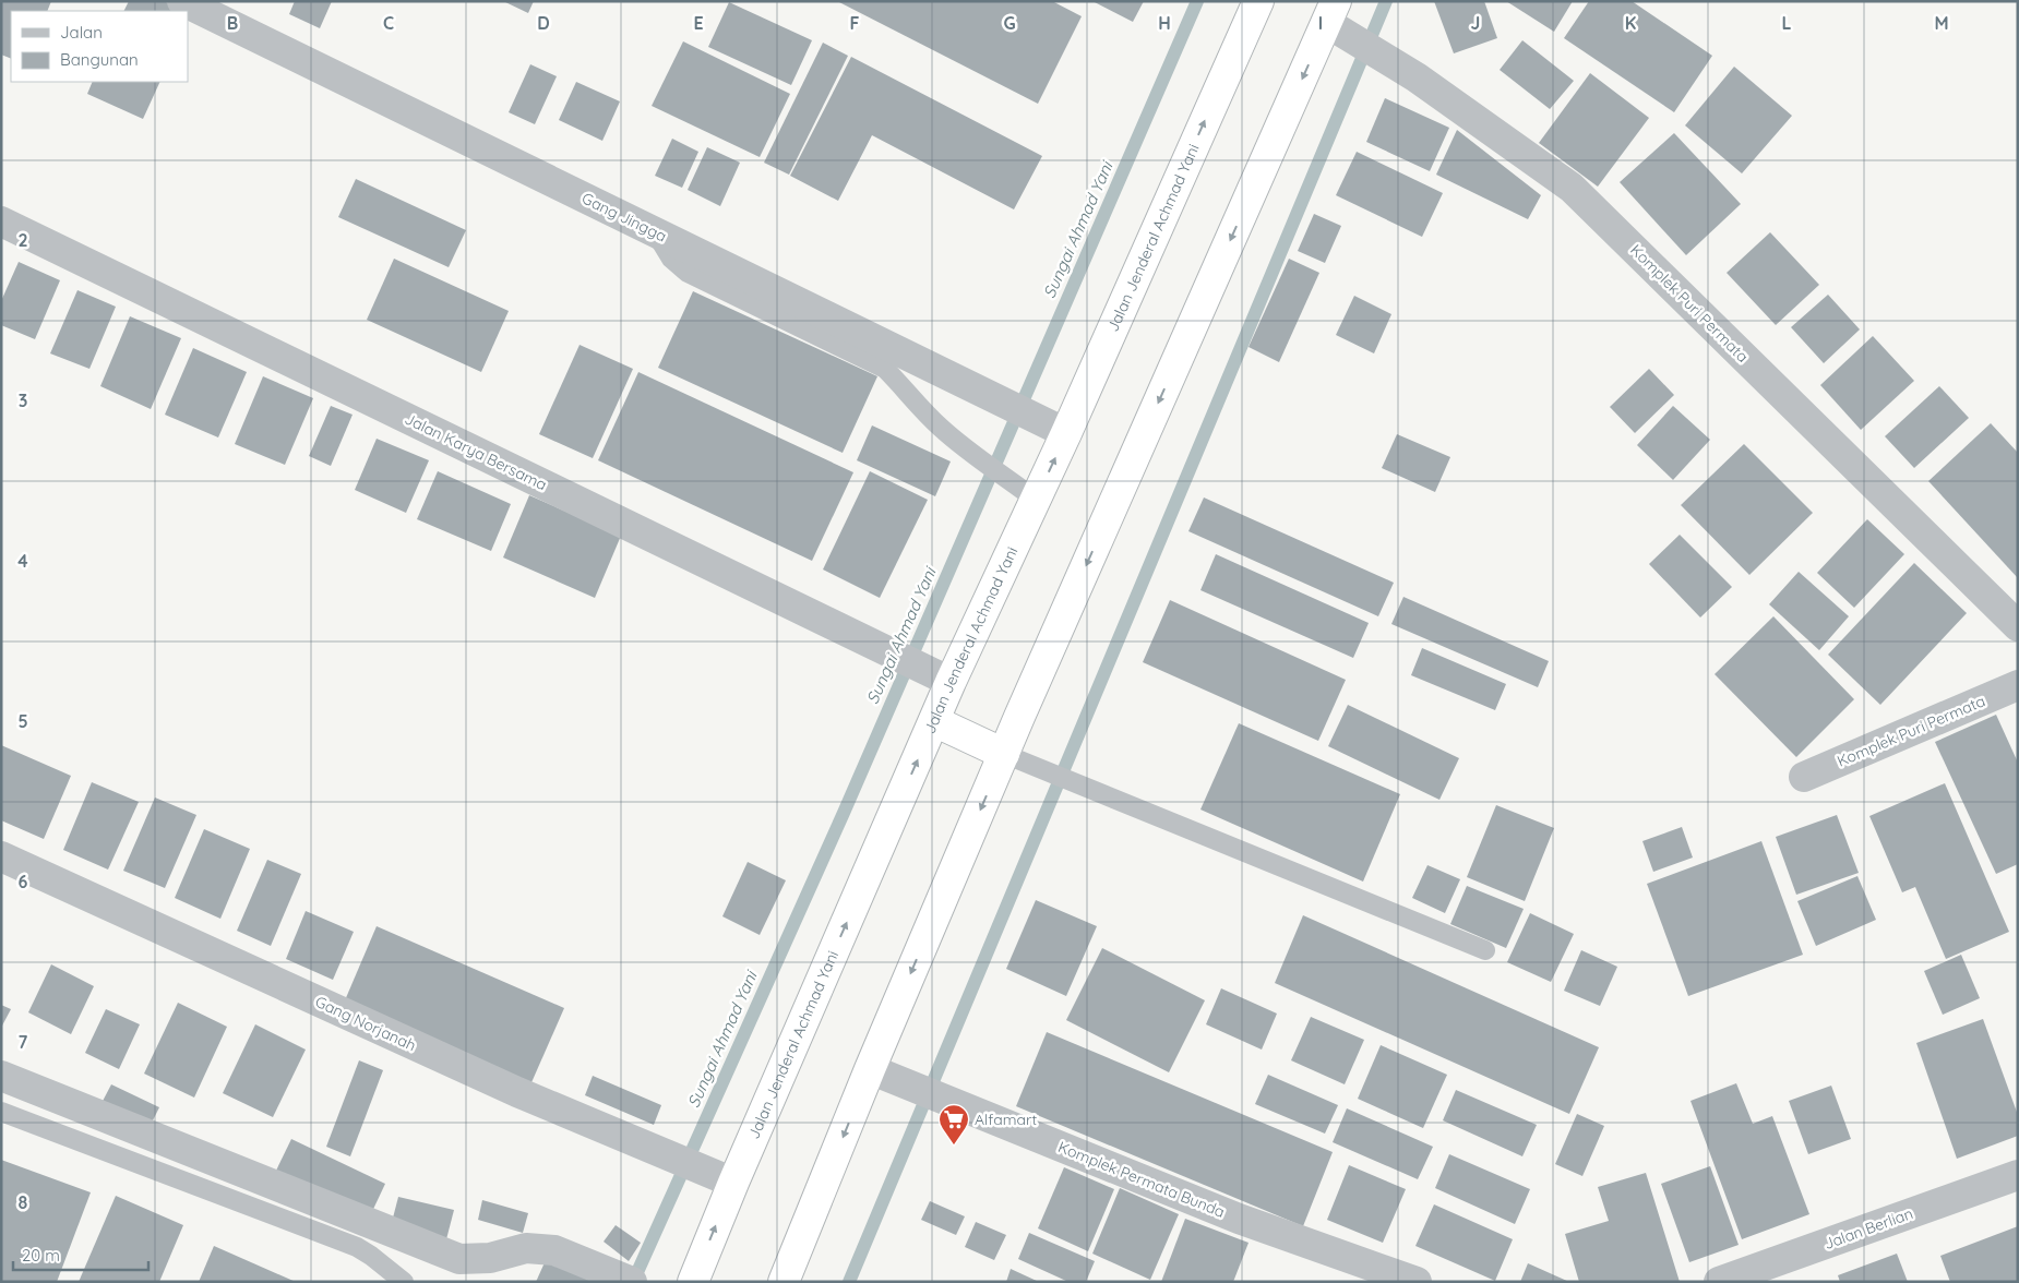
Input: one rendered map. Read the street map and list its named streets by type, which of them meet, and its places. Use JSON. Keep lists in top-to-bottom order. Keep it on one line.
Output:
{"streets":{"highway":["Jalan Jenderal Achmad Yani"],"street":["Gang Jingga","Komplek Puri Permata","Jalan Karya Bersama","Gang Norjanah","Komplek Permata Bunda","Jalan Berlian"]},"crossings":[["Gang Jingga","Jalan Jenderal Achmad Yani"],["Jalan Jenderal Achmad Yani","Jalan Karya Bersama"],["Jalan Jenderal Achmad Yani","Gang Norjanah"]],"water":["Sungai Ahmad Yani"],"places":{"supermarket":["Alfamart"]},"legend":["Jalan","Bangunan"],"scale_bar":"20 m","grid":{"columns":["B","C","D","E","F","G","H","I","J","K","L","M"],"rows":["2","3","4","5","6","7","8"]}}
